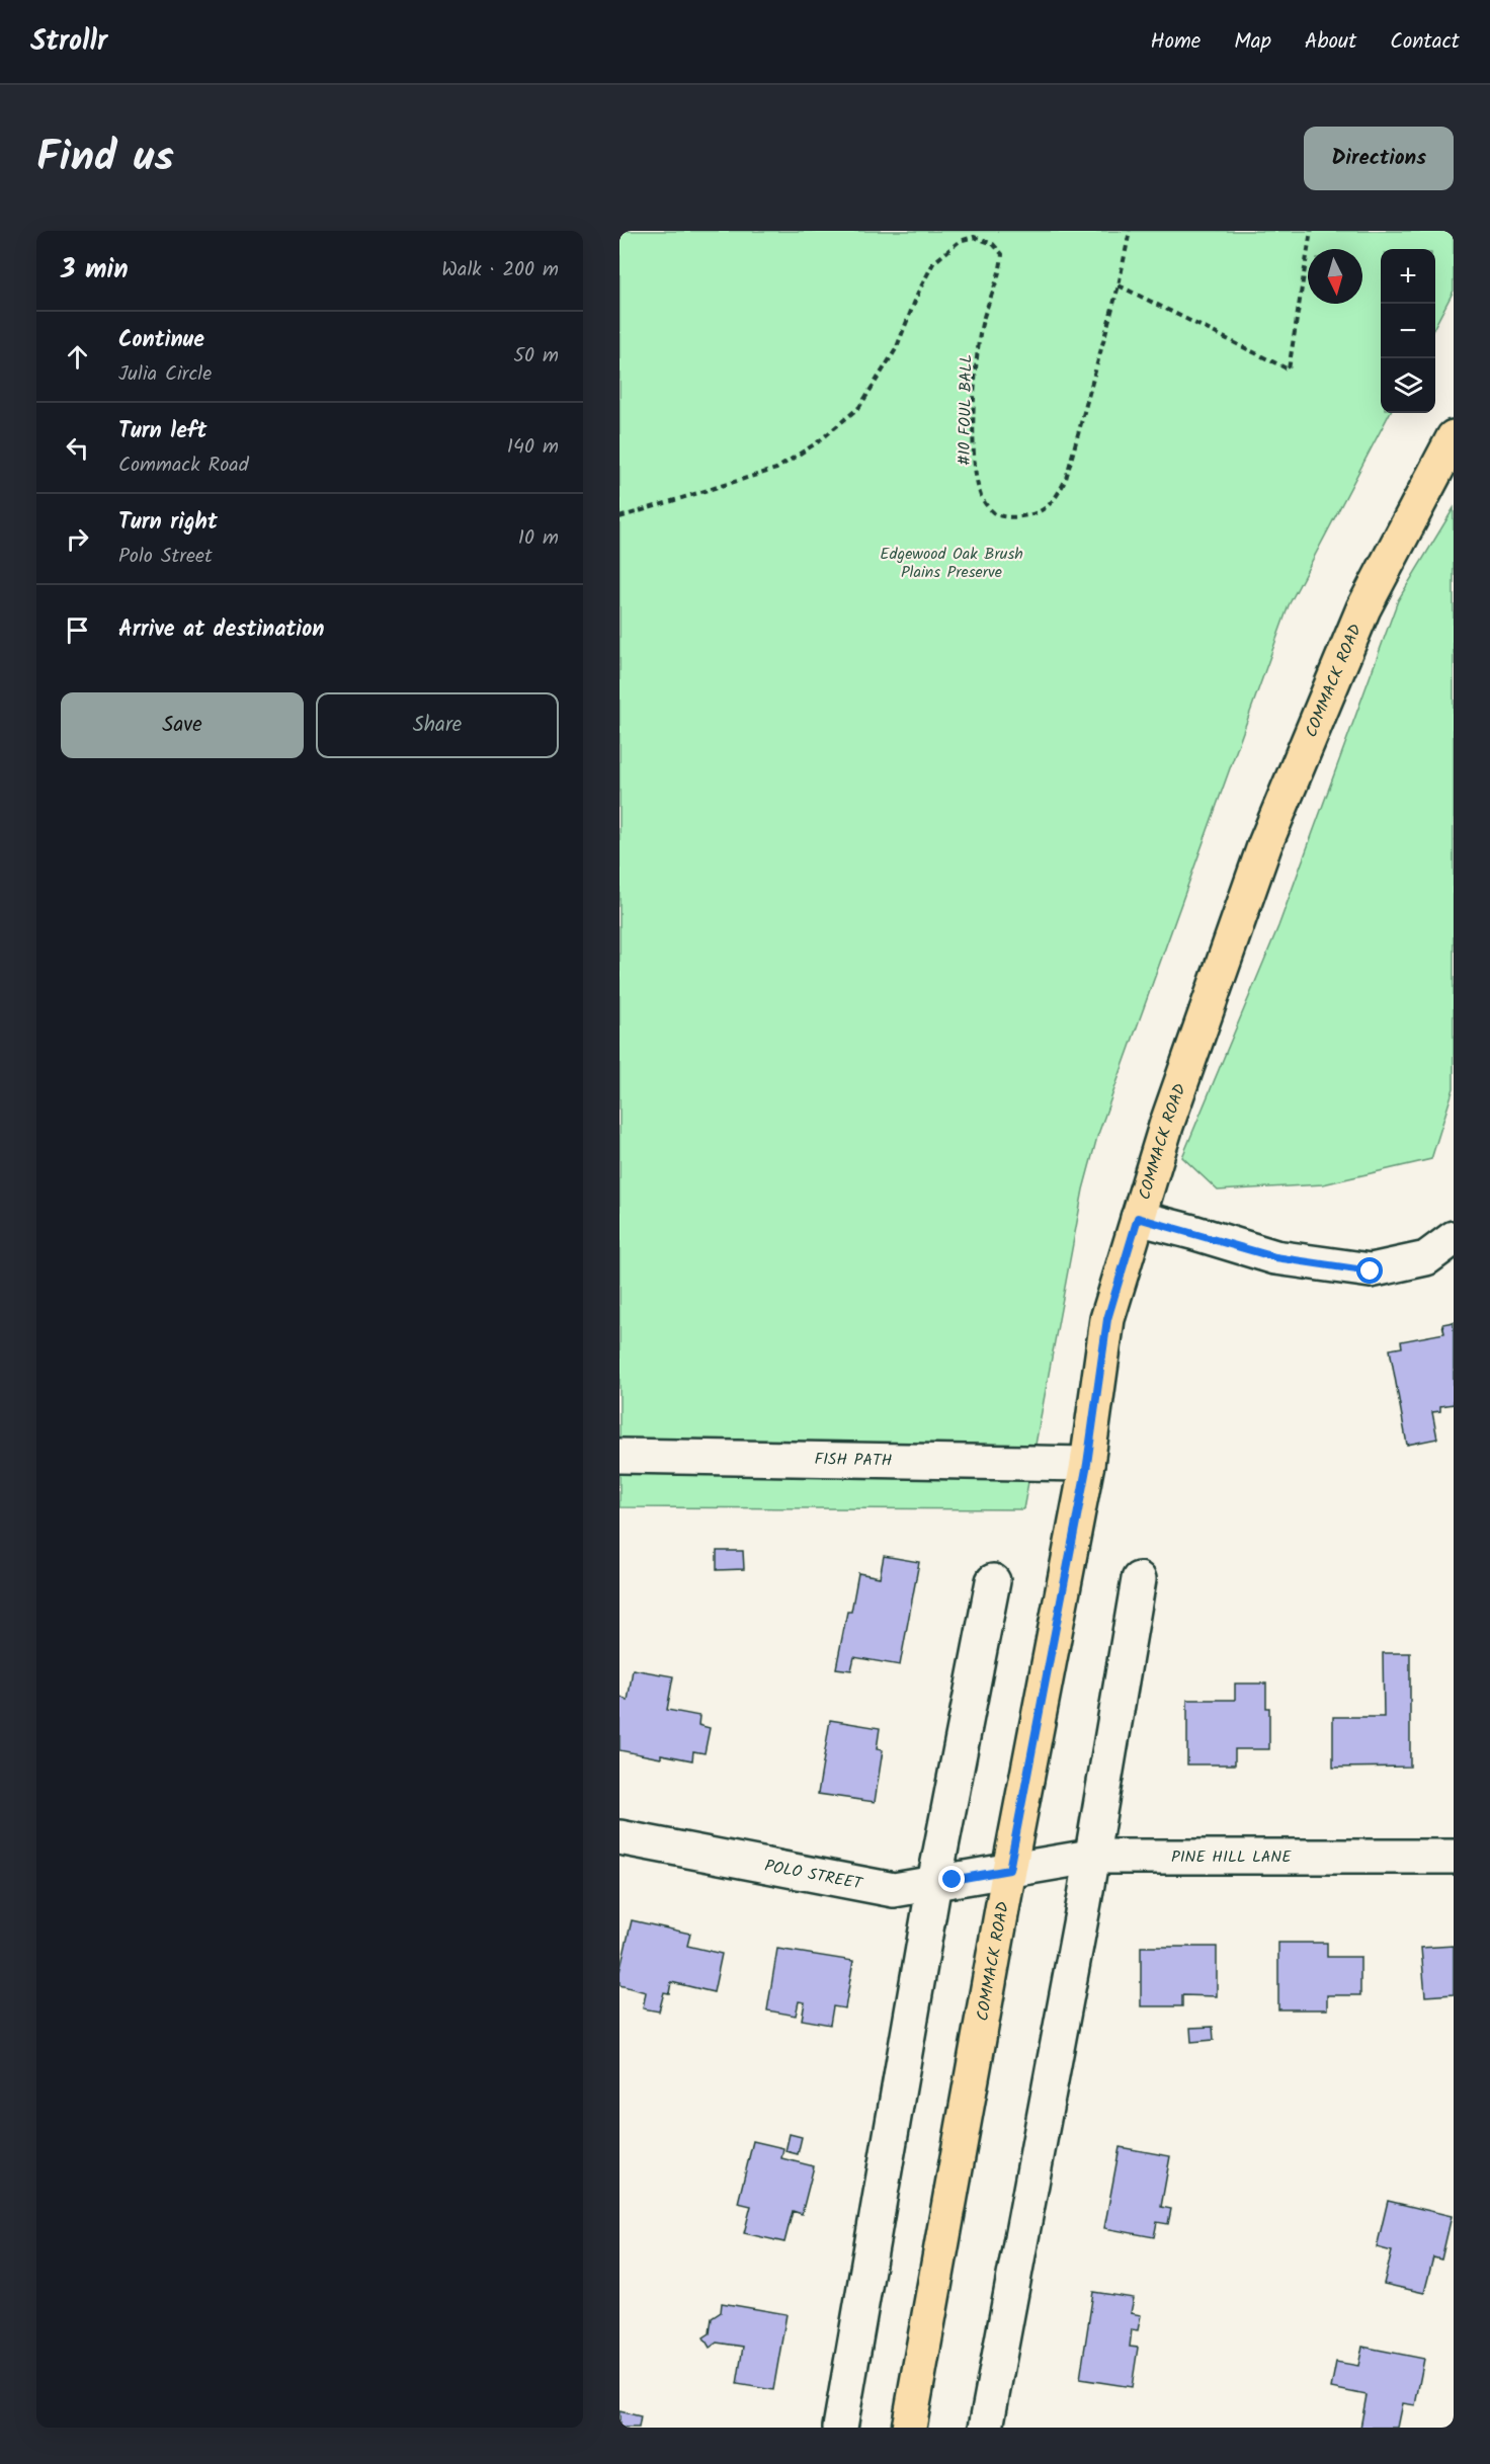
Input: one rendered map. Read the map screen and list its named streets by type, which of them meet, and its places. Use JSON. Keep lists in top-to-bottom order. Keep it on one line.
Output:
{"streets":{"main road":["COMMACK ROAD"],"street":["FISH PATH","PINE HILL LANE","POLO STREET"],"path":["#10 FOUL BALL"]},"crossings":[["COMMACK ROAD","FISH PATH"],["COMMACK ROAD","PINE HILL LANE"],["COMMACK ROAD","POLO STREET"],["PINE HILL LANE","POLO STREET"]],"parks":["Edgewood Oak Brush Plains Preserve"],"north":"bottom","page":{"header":"Strollr","nav":["Home","Map","About","Contact"],"title":"Find us","buttons":["Directions",["Save","Share"]],"heading":["3 min","Walk · 200 m"],"map_buttons":["+","−"],"list":[["Continue","Julia Circle","50 m"],["Turn left","Commack Road","140 m"],["Turn right","Polo Street","10 m"],"Arrive at destination"]}}
